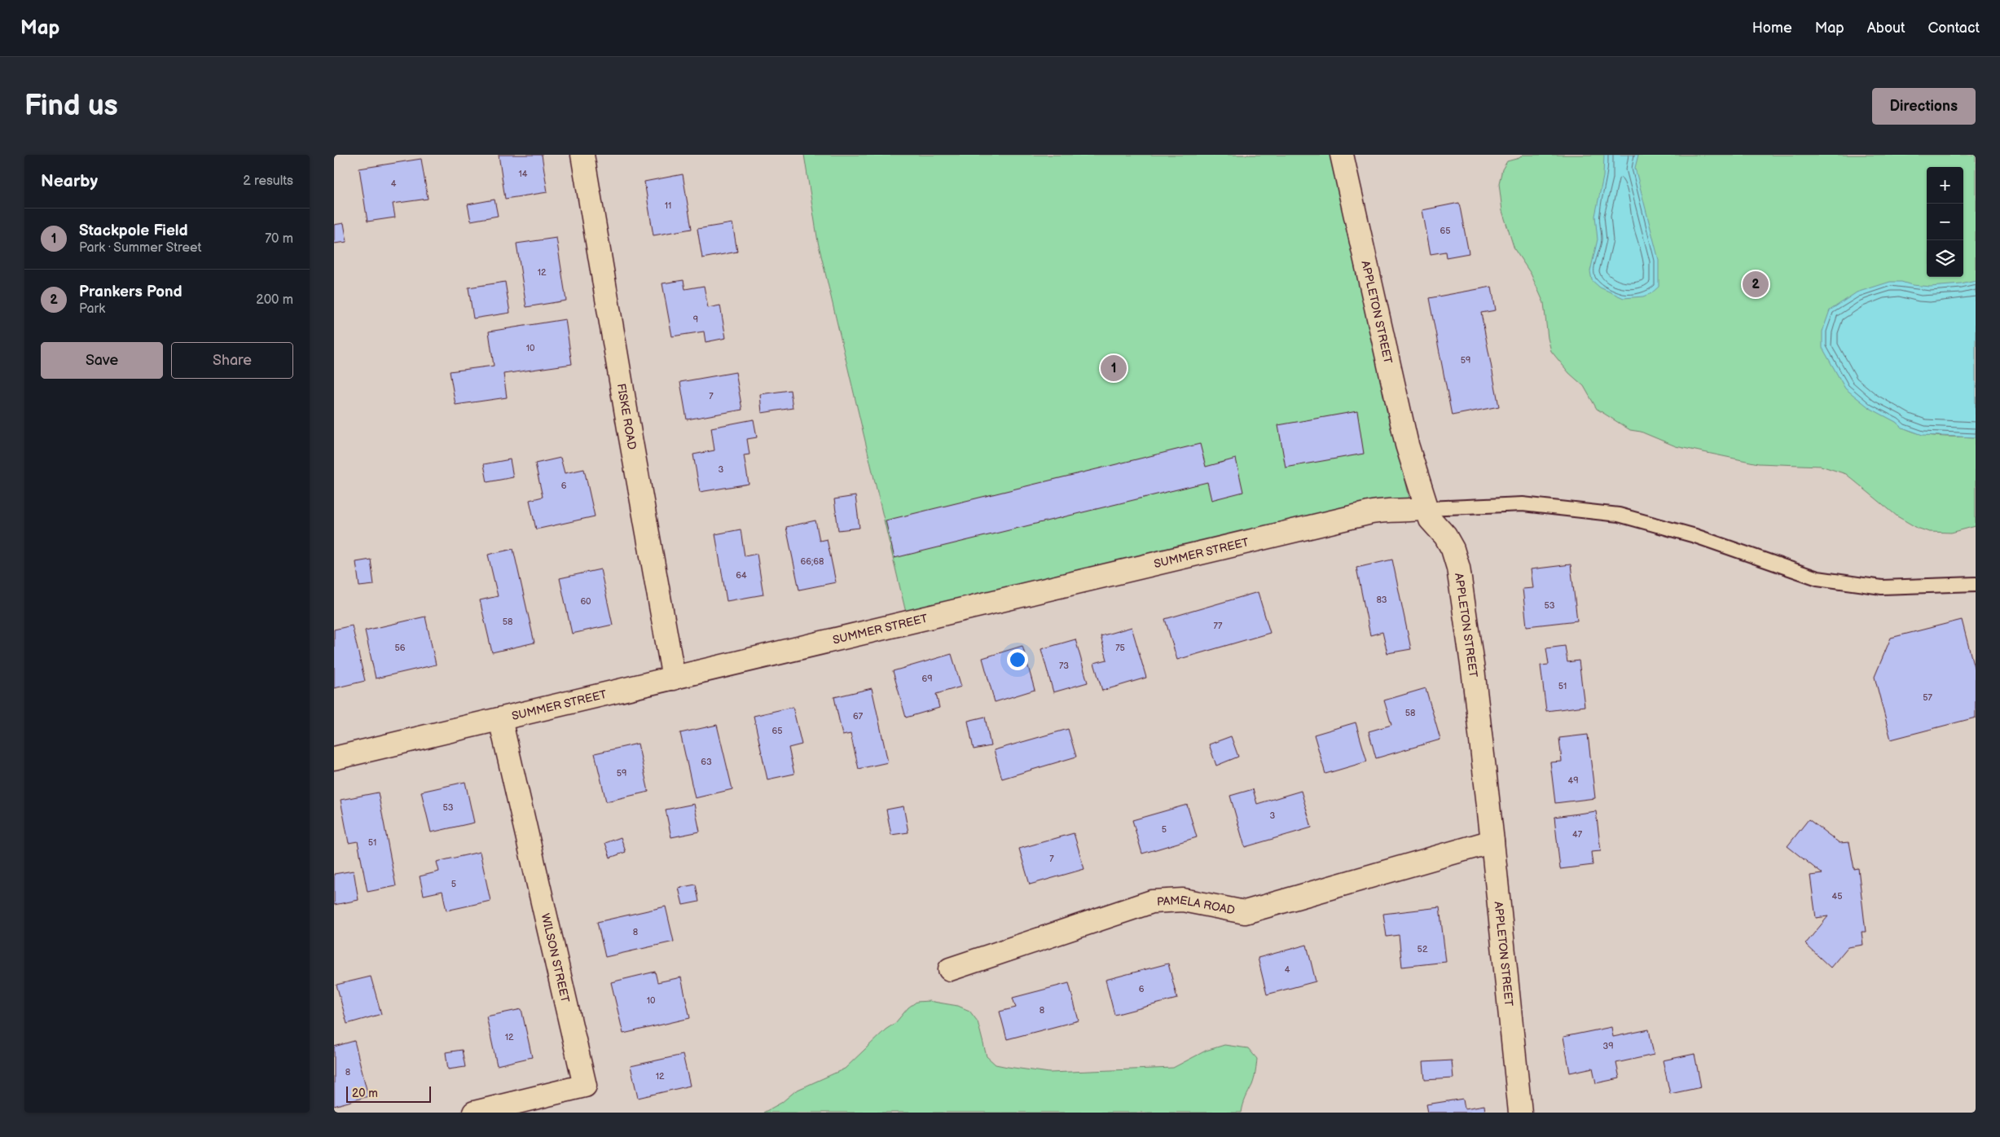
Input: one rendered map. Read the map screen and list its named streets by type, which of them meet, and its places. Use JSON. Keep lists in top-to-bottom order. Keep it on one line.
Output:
{"streets":{"street":["APPLETON STREET","FISKE ROAD","SUMMER STREET","PAMELA ROAD","WILSON STREET"]},"crossings":[["APPLETON STREET","SUMMER STREET"],["APPLETON STREET","PAMELA ROAD"],["FISKE ROAD","SUMMER STREET"],["SUMMER STREET","WILSON STREET"]],"house_numbers":["14","4","11","65","12","9","10","59","7","3","6","66;68","64","83","60","53","58","77","56","75","73","69","51","57","58","67","65","63","59","49","53","3","5","47","51","7","5","45","8","52","4","6","10","8","12","39","8","12"],"scale_bar":"20 m","page":{"header":"Map","nav":["Home","Map","About","Contact"],"buttons":["Directions",["Save","Share"]],"title":"Find us","heading":["Nearby","2 results"],"map_buttons":["+","−"],"list":[{"mark":"1","name":"Stackpole Field","note":"Park · Summer Street","value":"70 m"},{"mark":"2","name":"Prankers Pond","note":"Park","value":"200 m"}],"pins":["2","1"],"scale":"20 m"}}
